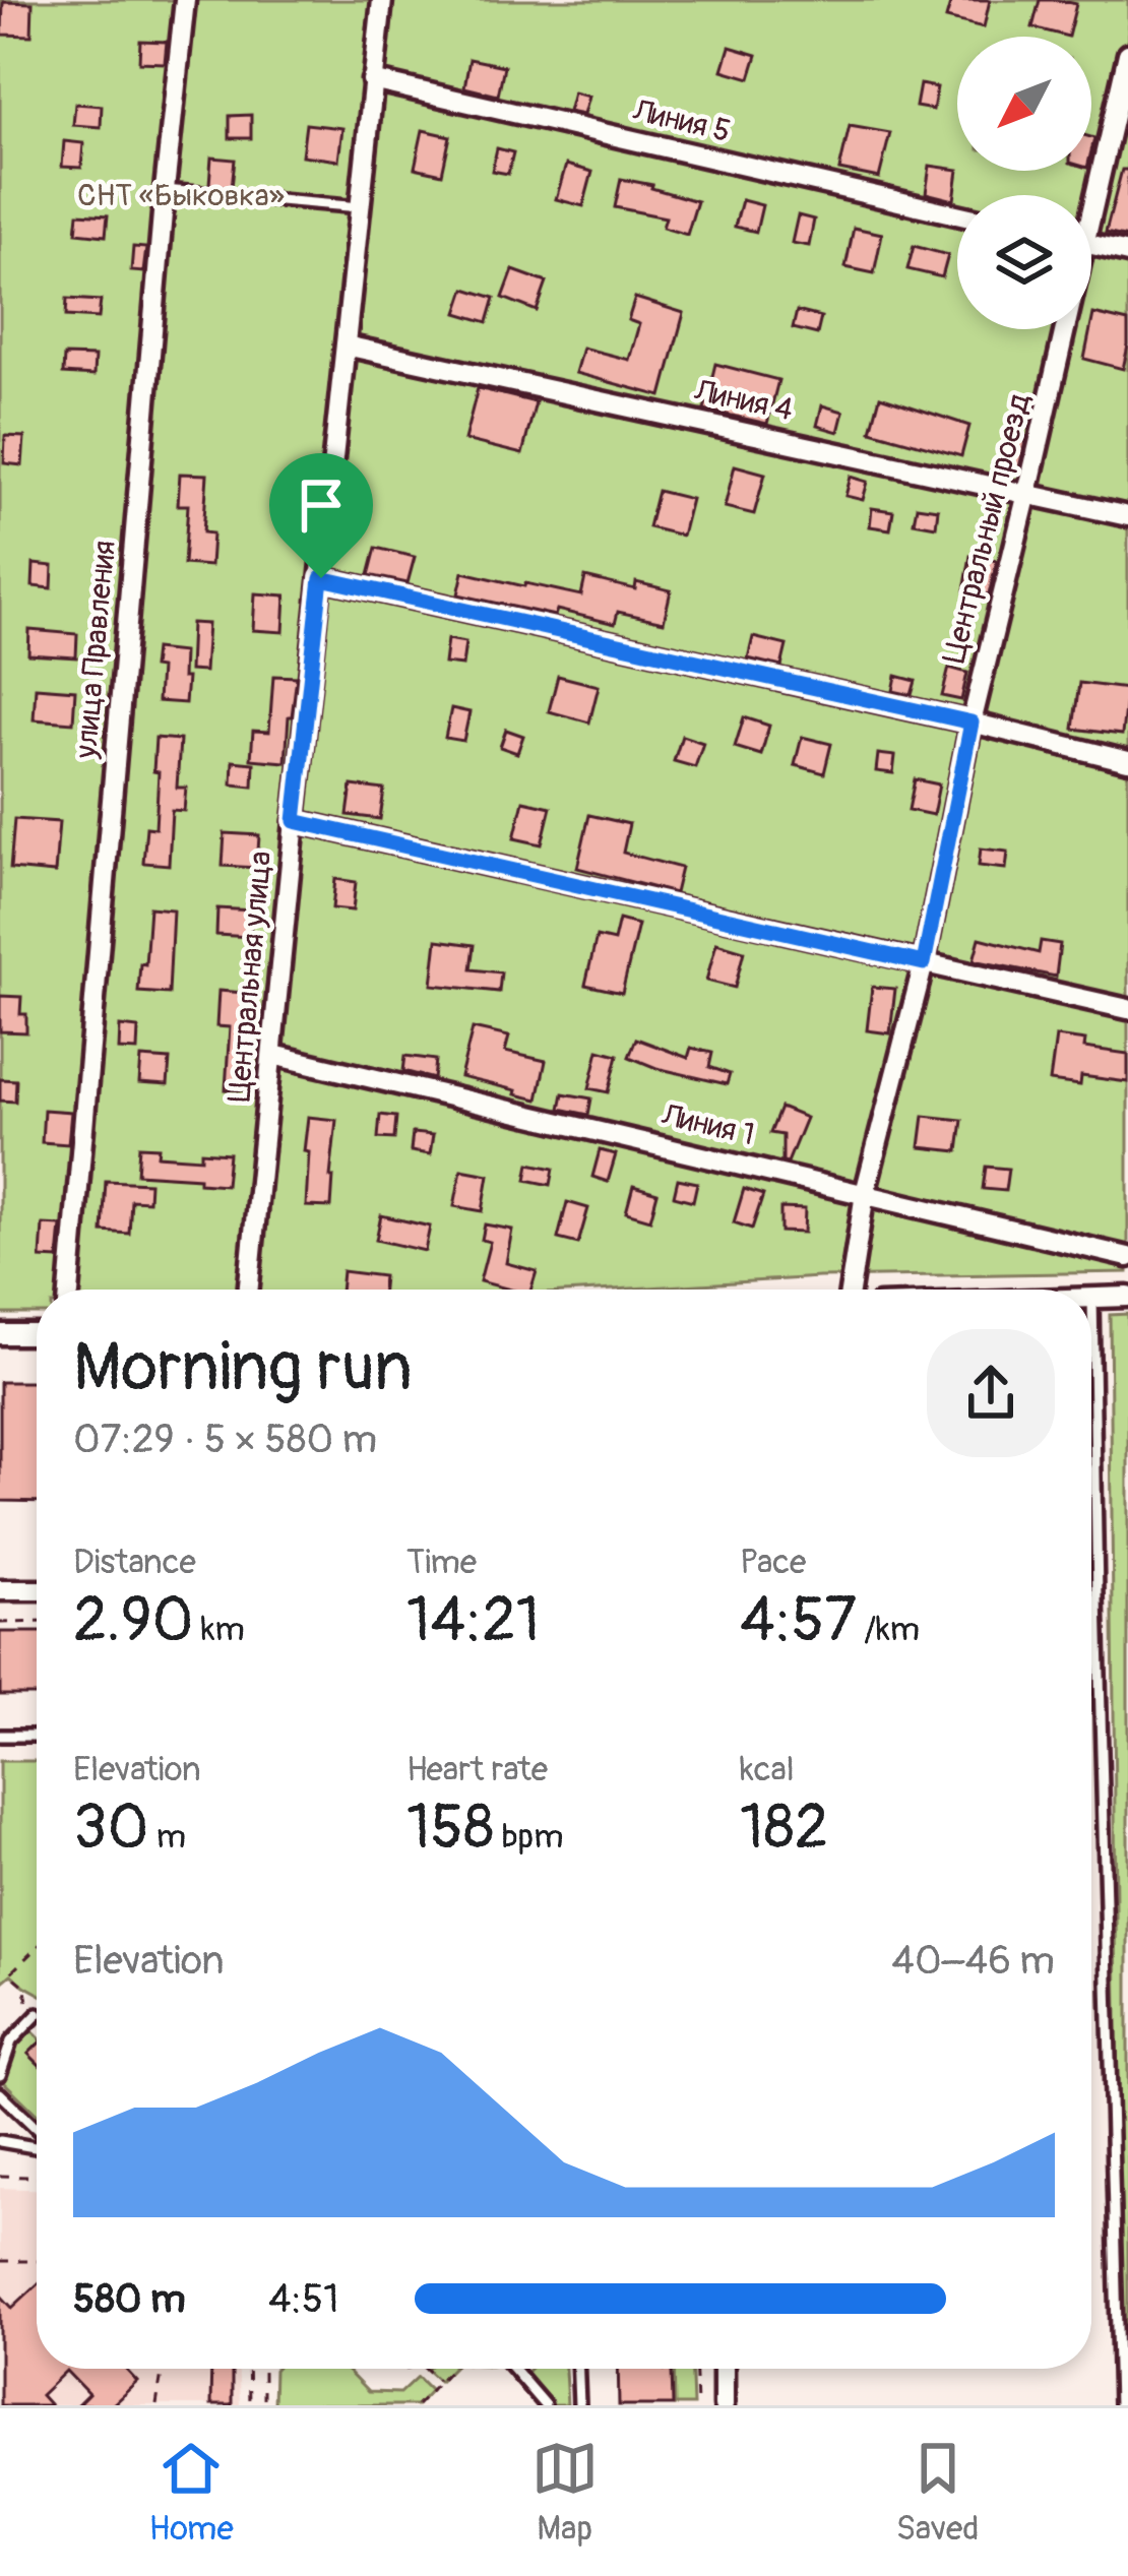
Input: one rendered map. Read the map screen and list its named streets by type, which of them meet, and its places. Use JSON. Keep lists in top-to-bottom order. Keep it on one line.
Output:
{"streets":{"street":["Линия 5","Линия 4","Центральный проезд","улица Правления","Центральная улица","Линия 1"]},"crossings":[["Линия 5","Центральная улица"],["Линия 4","Центральный проезд"],["Линия 4","Центральная улица"],["Центральный проезд","Линия 1"],["Центральная улица","Линия 1"]],"parks":["СНТ «Быковка»"],"north":"bottom left","page":{"heading":["Morning run","07:29 · 5 × 580 m"],"stats":[["Distance","2.90 km"],["Time","14:21"],["Pace","4:57 /km"],["Elevation","30 m"],["Heart rate","158 bpm"],["kcal","182"]],"chart":["Elevation","40–46 m"],"list":[{"name":"580 m","note":"4:51"}],"tabs":["Home","Map","Saved"]}}
